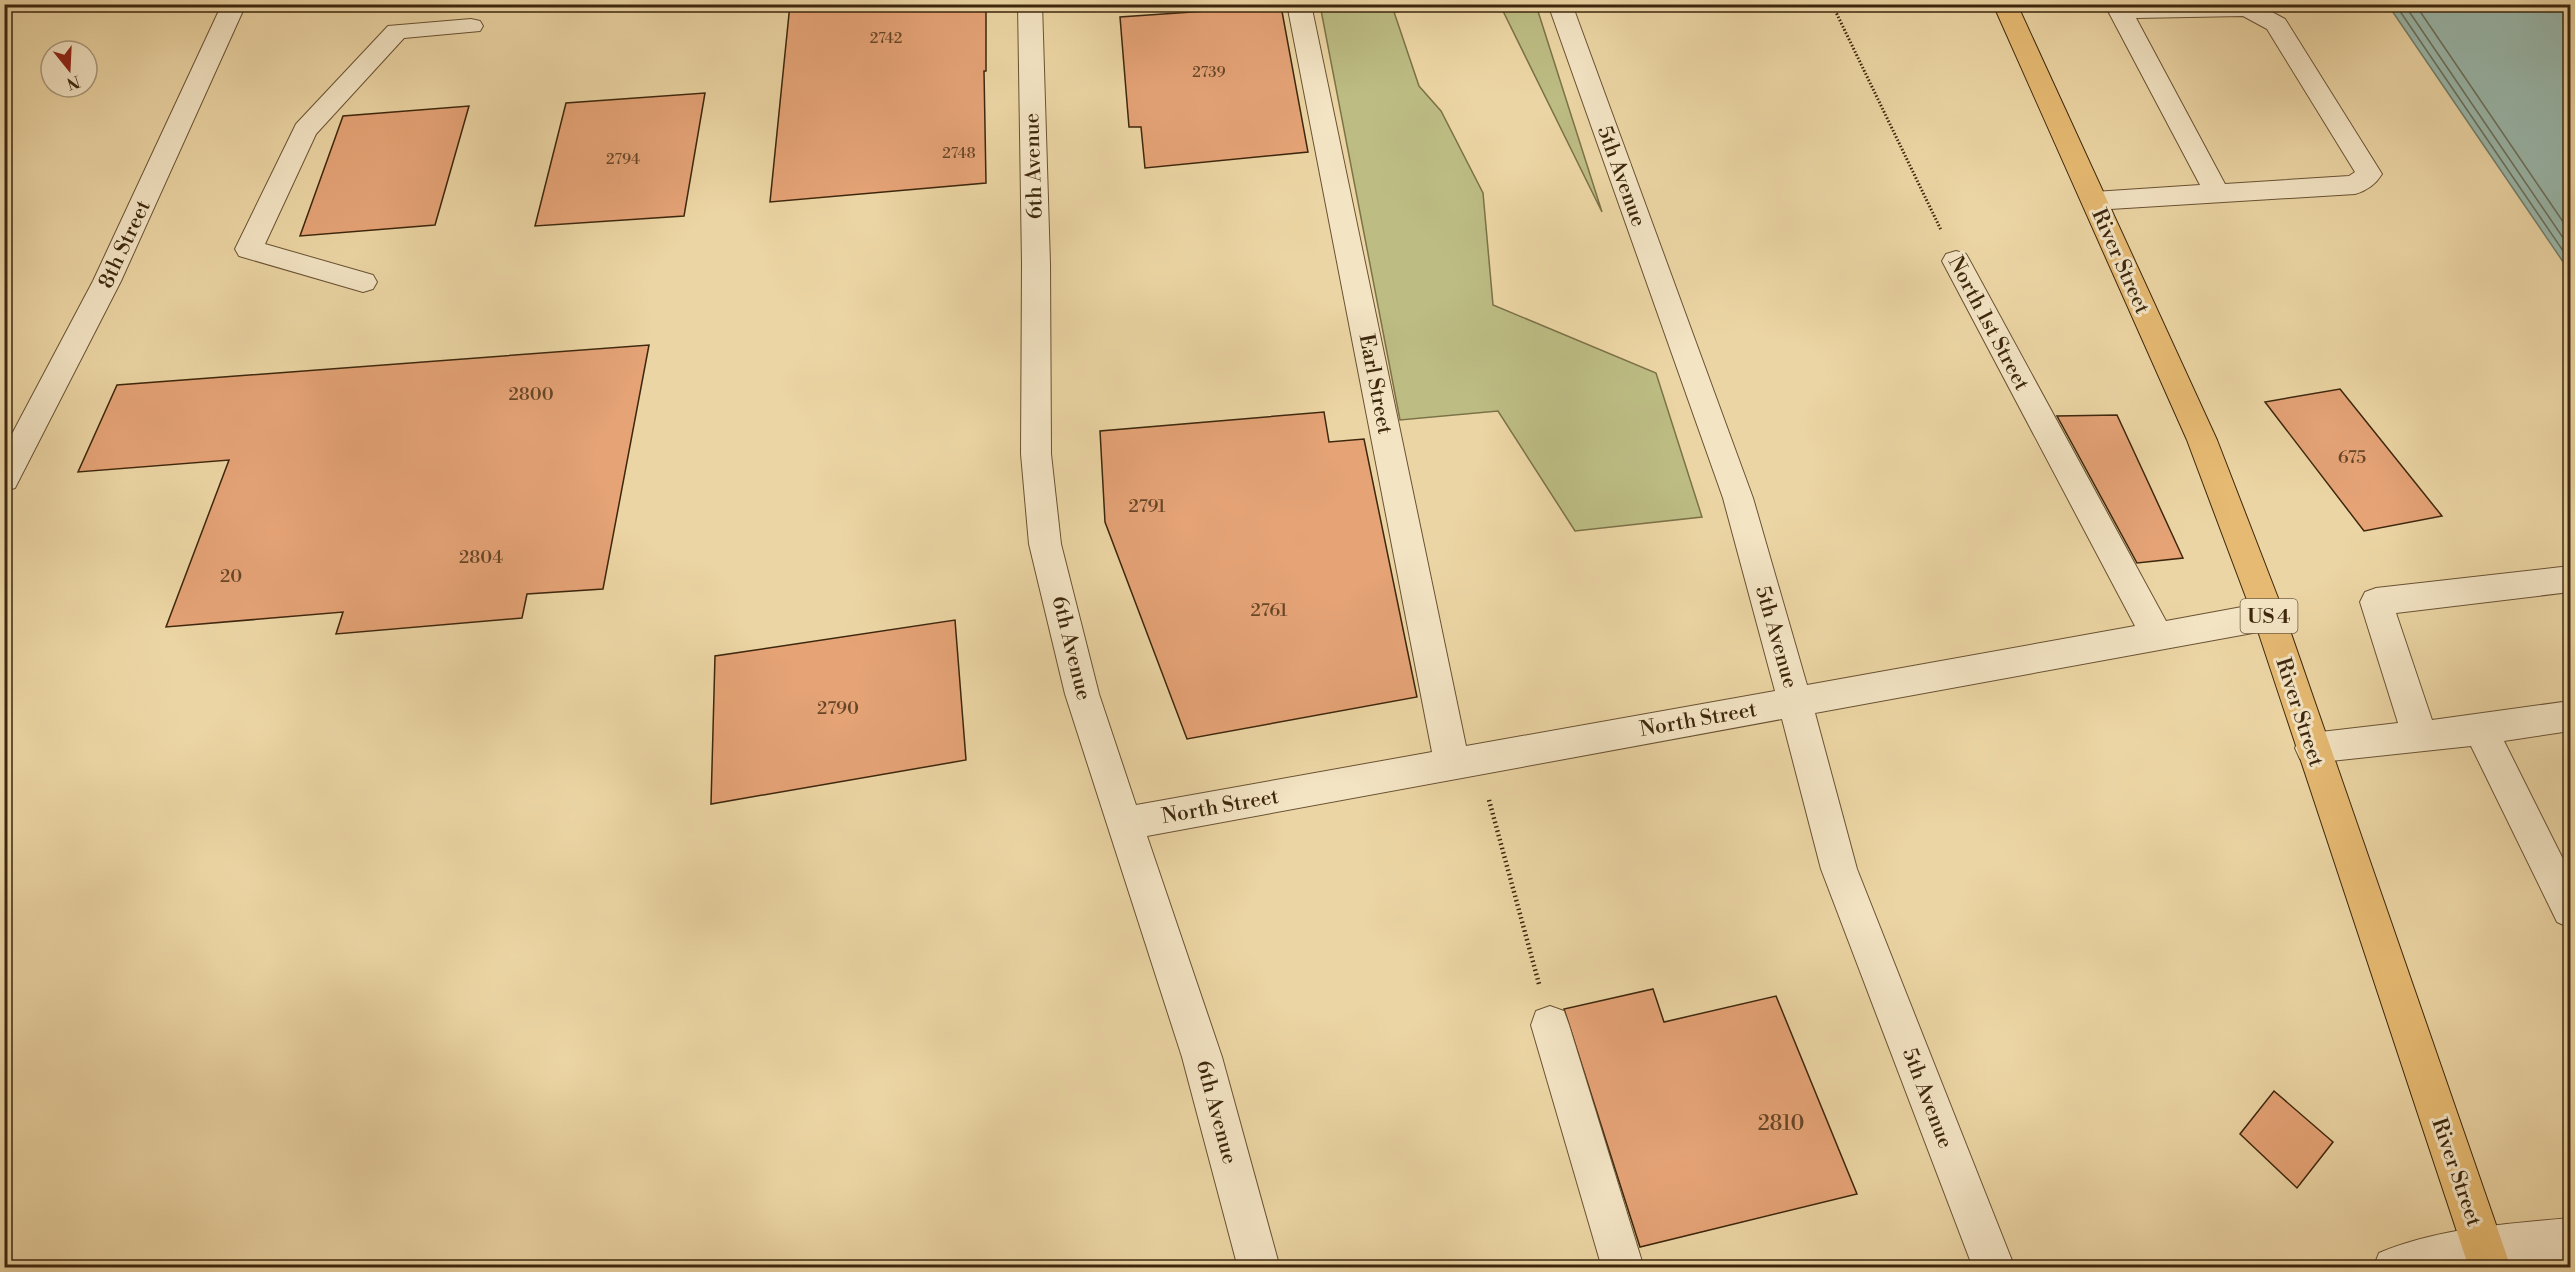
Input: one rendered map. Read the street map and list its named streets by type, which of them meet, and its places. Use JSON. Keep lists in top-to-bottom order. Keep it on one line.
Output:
{"streets":{"main road":["River Street","US 4"],"street":["6th Avenue","5th Avenue","8th Street","North 1st Street","Earl Street","North Street"]},"crossings":[["6th Avenue","North Street"],["5th Avenue","North Street"],["River Street","North Street"],["North 1st Street","North Street"],["Earl Street","North Street"]],"house_numbers":["2742","2739","2748","2794","2800","675","2791","2804","20","2761","2790","2810"],"north":"bottom"}
